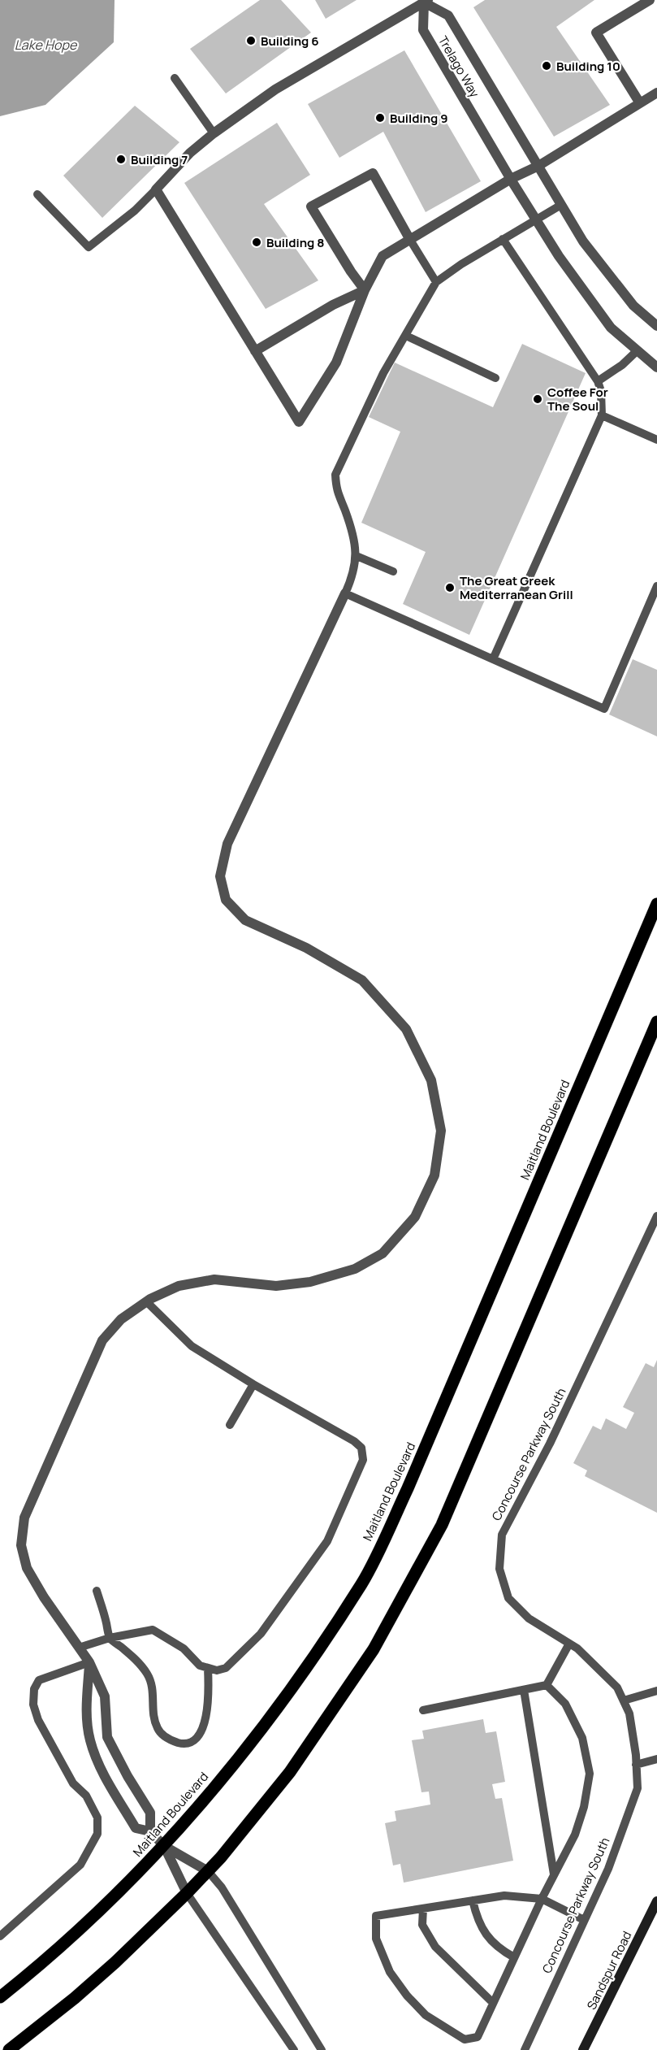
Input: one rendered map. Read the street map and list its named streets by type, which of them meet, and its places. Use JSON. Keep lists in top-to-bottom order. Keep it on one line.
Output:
{"streets":{"main road":["Maitland Boulevard"],"street":["Trelago Way","Sandspur Road"],"lane":["Concourse Parkway South"]},"water":["Lake Hope"],"places":["Building 6","Building 10","Building 9","Building 7","Building 8","Coffee For The Soul","The Great Greek Mediterranean Grill"]}
